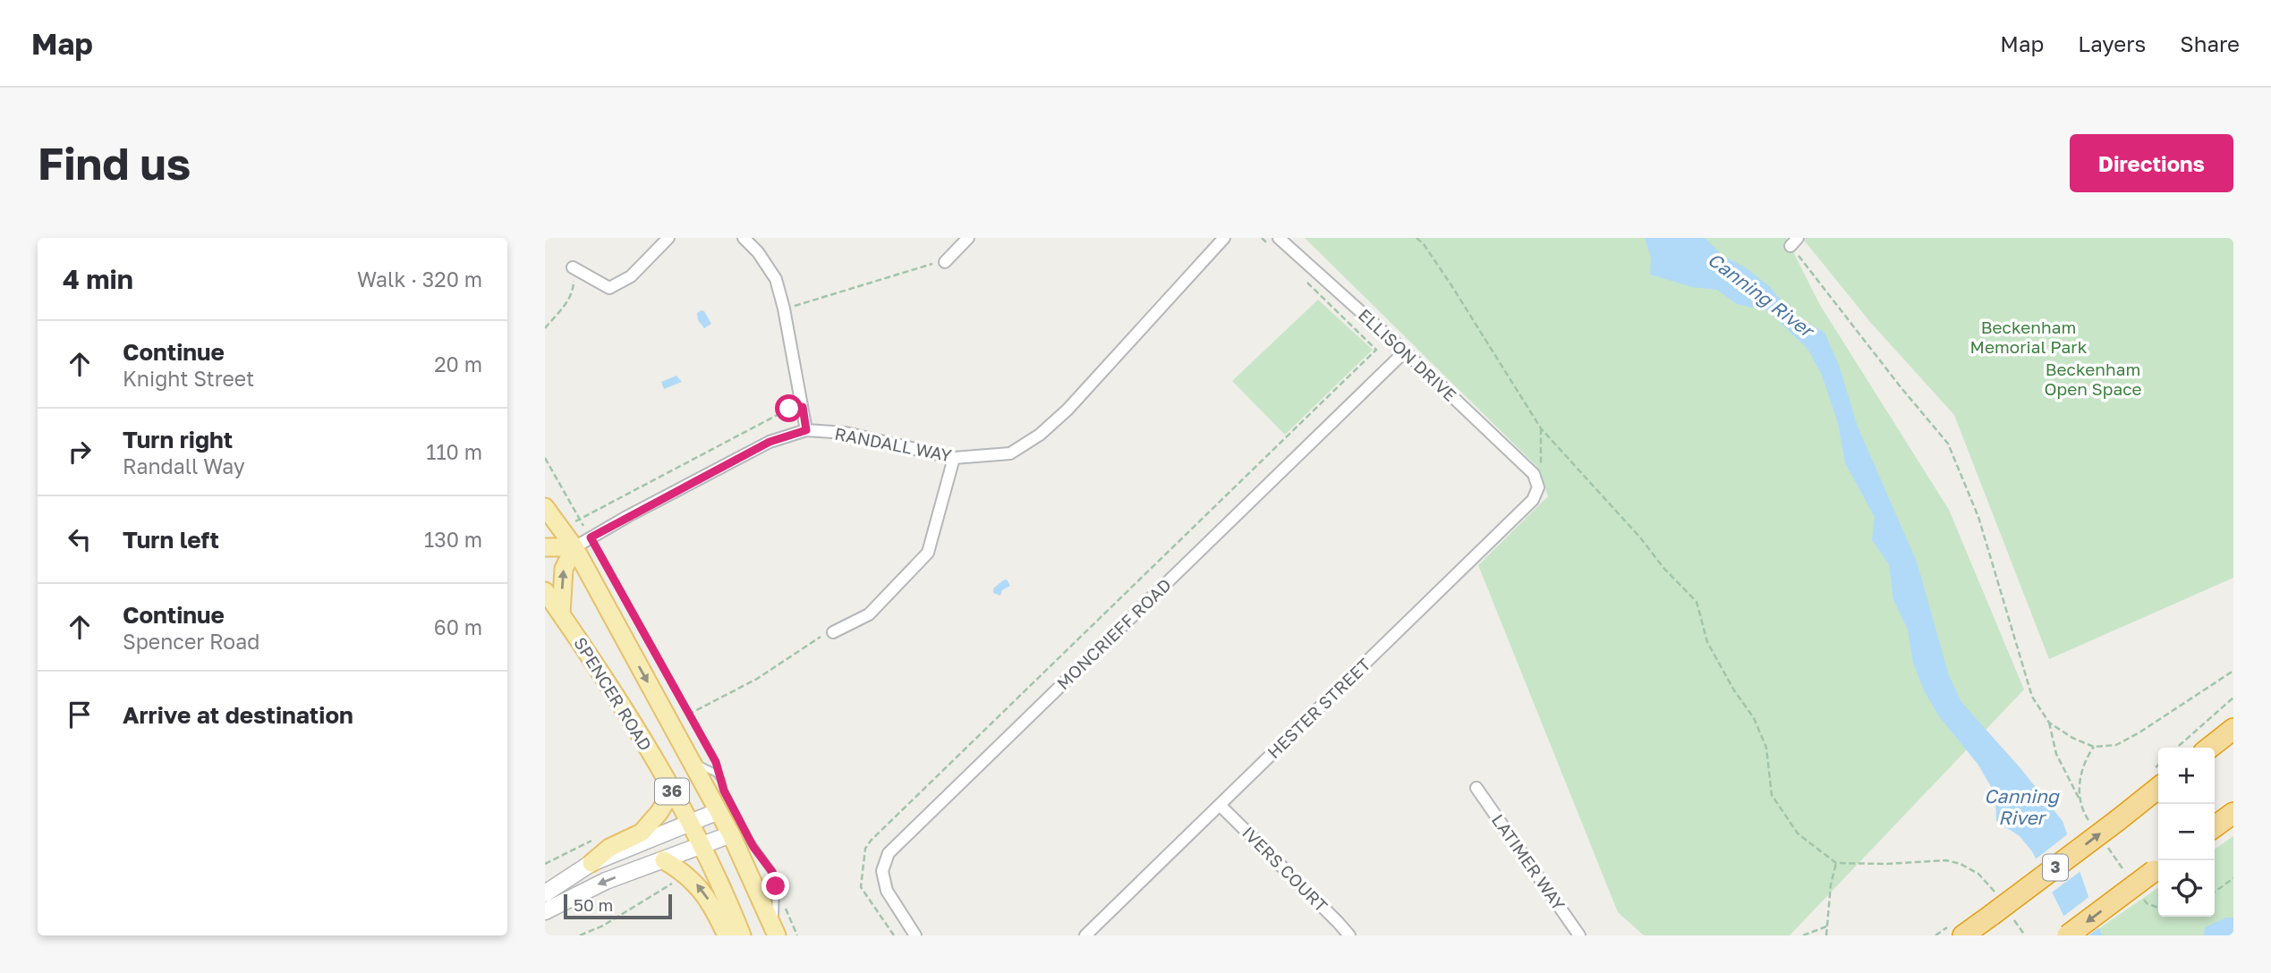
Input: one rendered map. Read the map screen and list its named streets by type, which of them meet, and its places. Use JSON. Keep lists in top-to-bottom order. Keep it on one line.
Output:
{"streets":{"highway":["3"],"main road":["SPENCER ROAD","36"],"street":["ELLISON DRIVE","RANDALL WAY","MONCRIEFF ROAD","HESTER STREET","LATIMER WAY","IVERS COURT"]},"crossings":[["ELLISON DRIVE","MONCRIEFF ROAD"],["ELLISON DRIVE","HESTER STREET"],["RANDALL WAY","SPENCER ROAD"],["HESTER STREET","IVERS COURT"]],"water":["Canning River"],"parks":["Beckenham Memorial Park","Beckenham Open Space"],"scale_bar":"50 m","page":{"header":"Map","nav":["Map","Layers","Share"],"buttons":"Directions","title":"Find us","heading":["4 min","Walk · 320 m"],"list":[["Continue","Knight Street","20 m"],["Turn right","Randall Way","110 m"],["Turn left","130 m"],["Continue","Spencer Road","60 m"],"Arrive at destination"],"map_buttons":["+","−"],"scale":"50 m"}}
